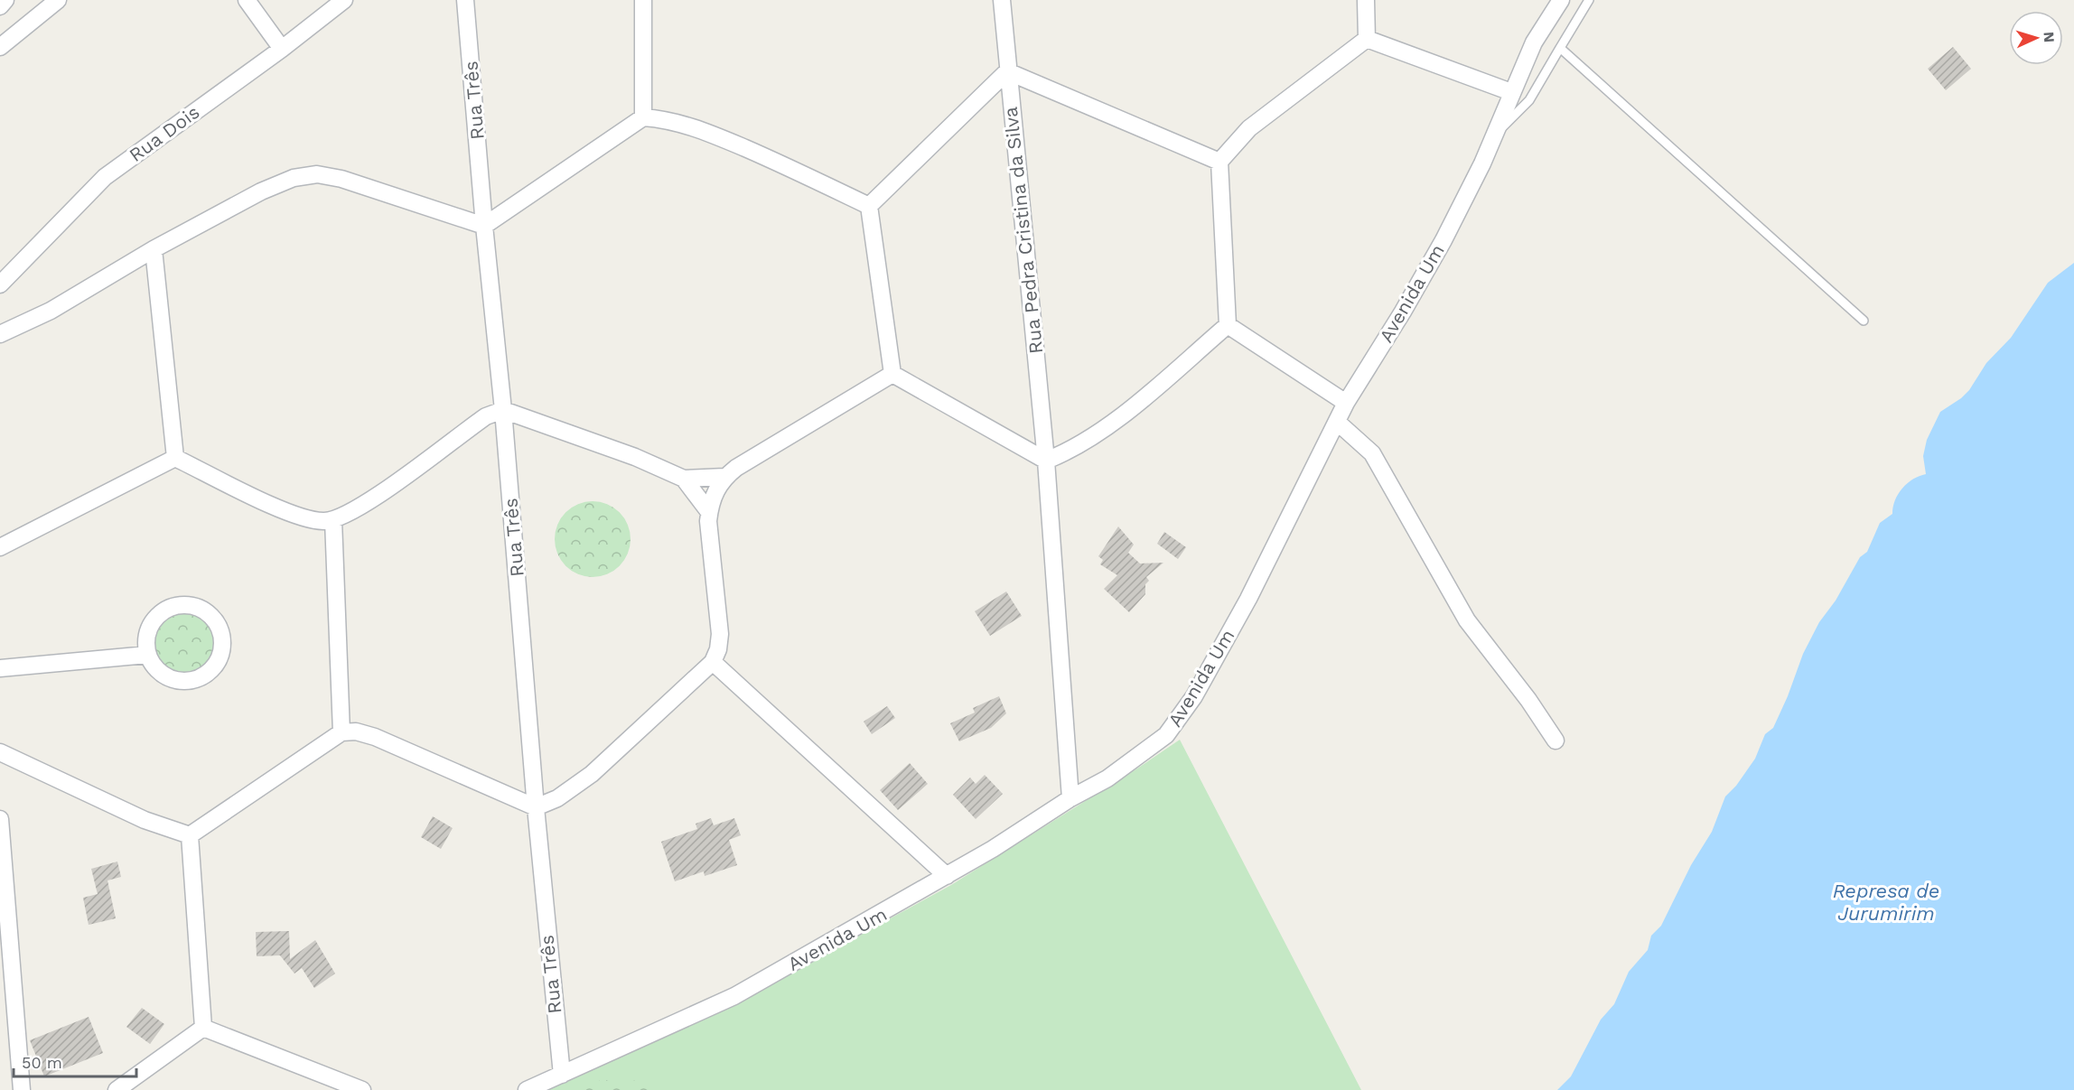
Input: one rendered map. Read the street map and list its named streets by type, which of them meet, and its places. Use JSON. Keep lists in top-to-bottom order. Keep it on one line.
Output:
{"streets":{"street":["Rua Três","Rua Dois","Rua Pedra Cristina da Silva","Avenida Um"]},"crossings":[["Rua Três","Avenida Um"],["Rua Pedra Cristina da Silva","Avenida Um"]],"water":["Represa de Jurumirim"],"scale_bar":"50 m","north":"right"}
